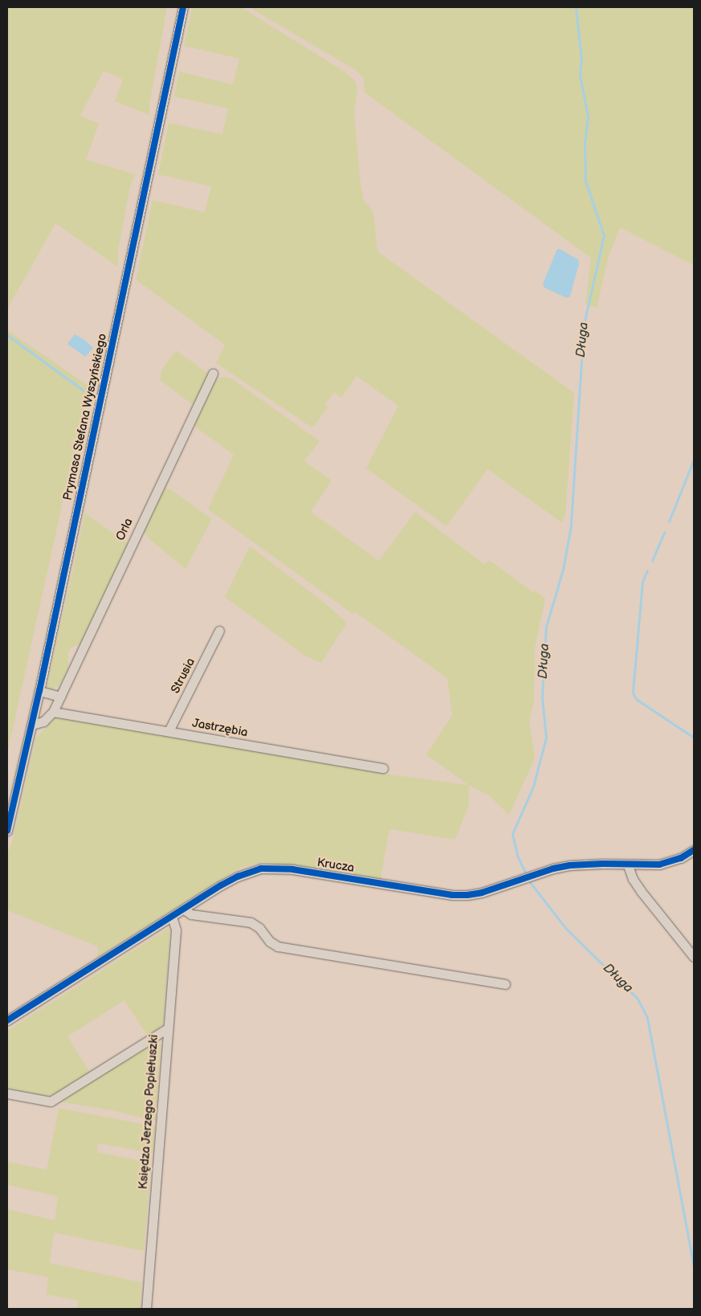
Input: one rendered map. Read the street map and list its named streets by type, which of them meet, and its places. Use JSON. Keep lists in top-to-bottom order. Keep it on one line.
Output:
{"streets":{"street":["Prymasa Stefana Wyszyńskiego","Orla","Strusia","Jastrzębia","Krucza","Księdza Jerzego Popiełuszki"]},"crossings":[["Prymasa Stefana Wyszyńskiego","Orla"],["Orla","Jastrzębia"],["Strusia","Jastrzębia"],["Krucza","Księdza Jerzego Popiełuszki"]],"water":["Długa"]}
